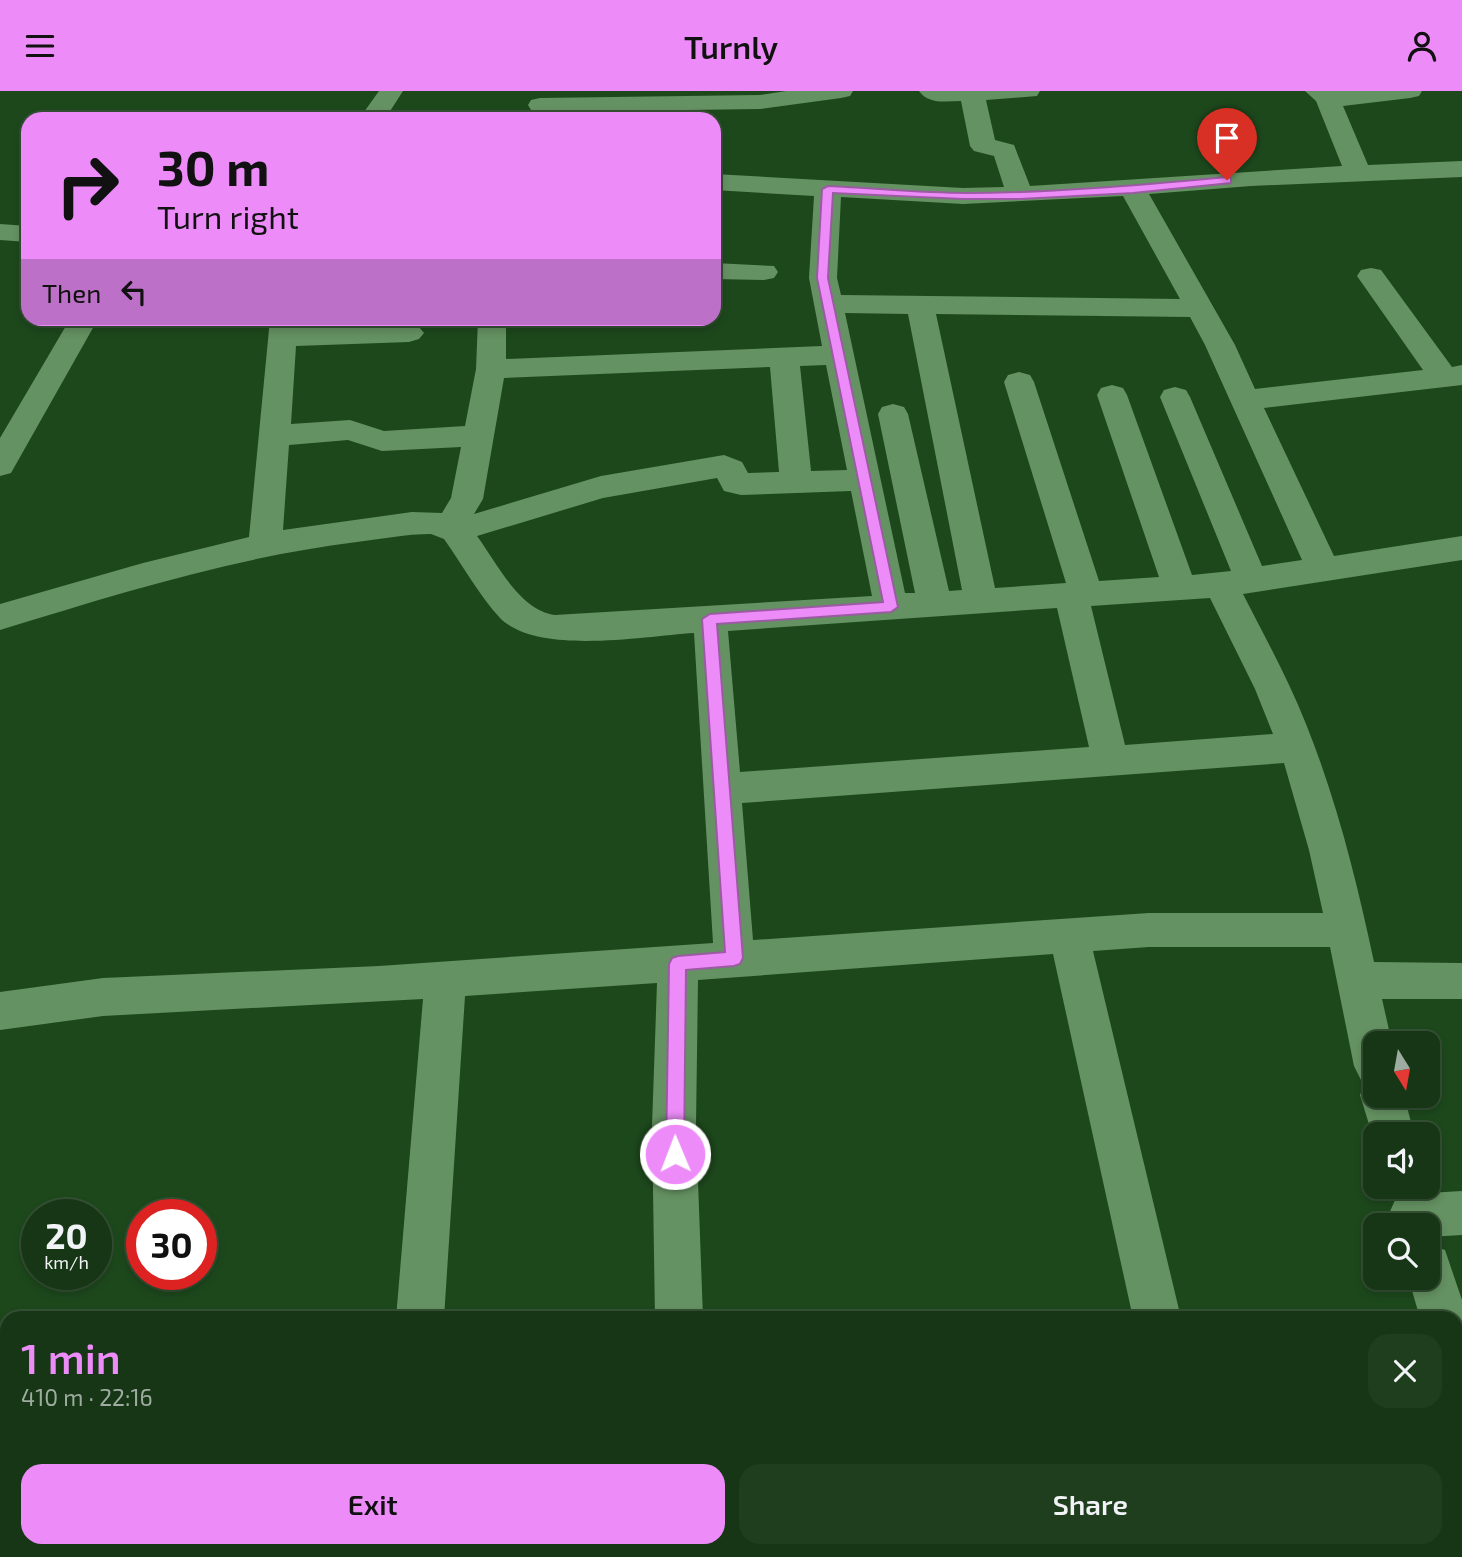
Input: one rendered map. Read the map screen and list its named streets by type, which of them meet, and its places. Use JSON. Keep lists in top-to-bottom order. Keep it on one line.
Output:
{"north":"bottom","page":{"header":"Turnly","turn":["30 m","Turn right"],"then":"Then","speed":"20 km/h","limit":"30","heading":["1 min","410 m · 22:16"],"buttons":["Exit","Share"]}}
